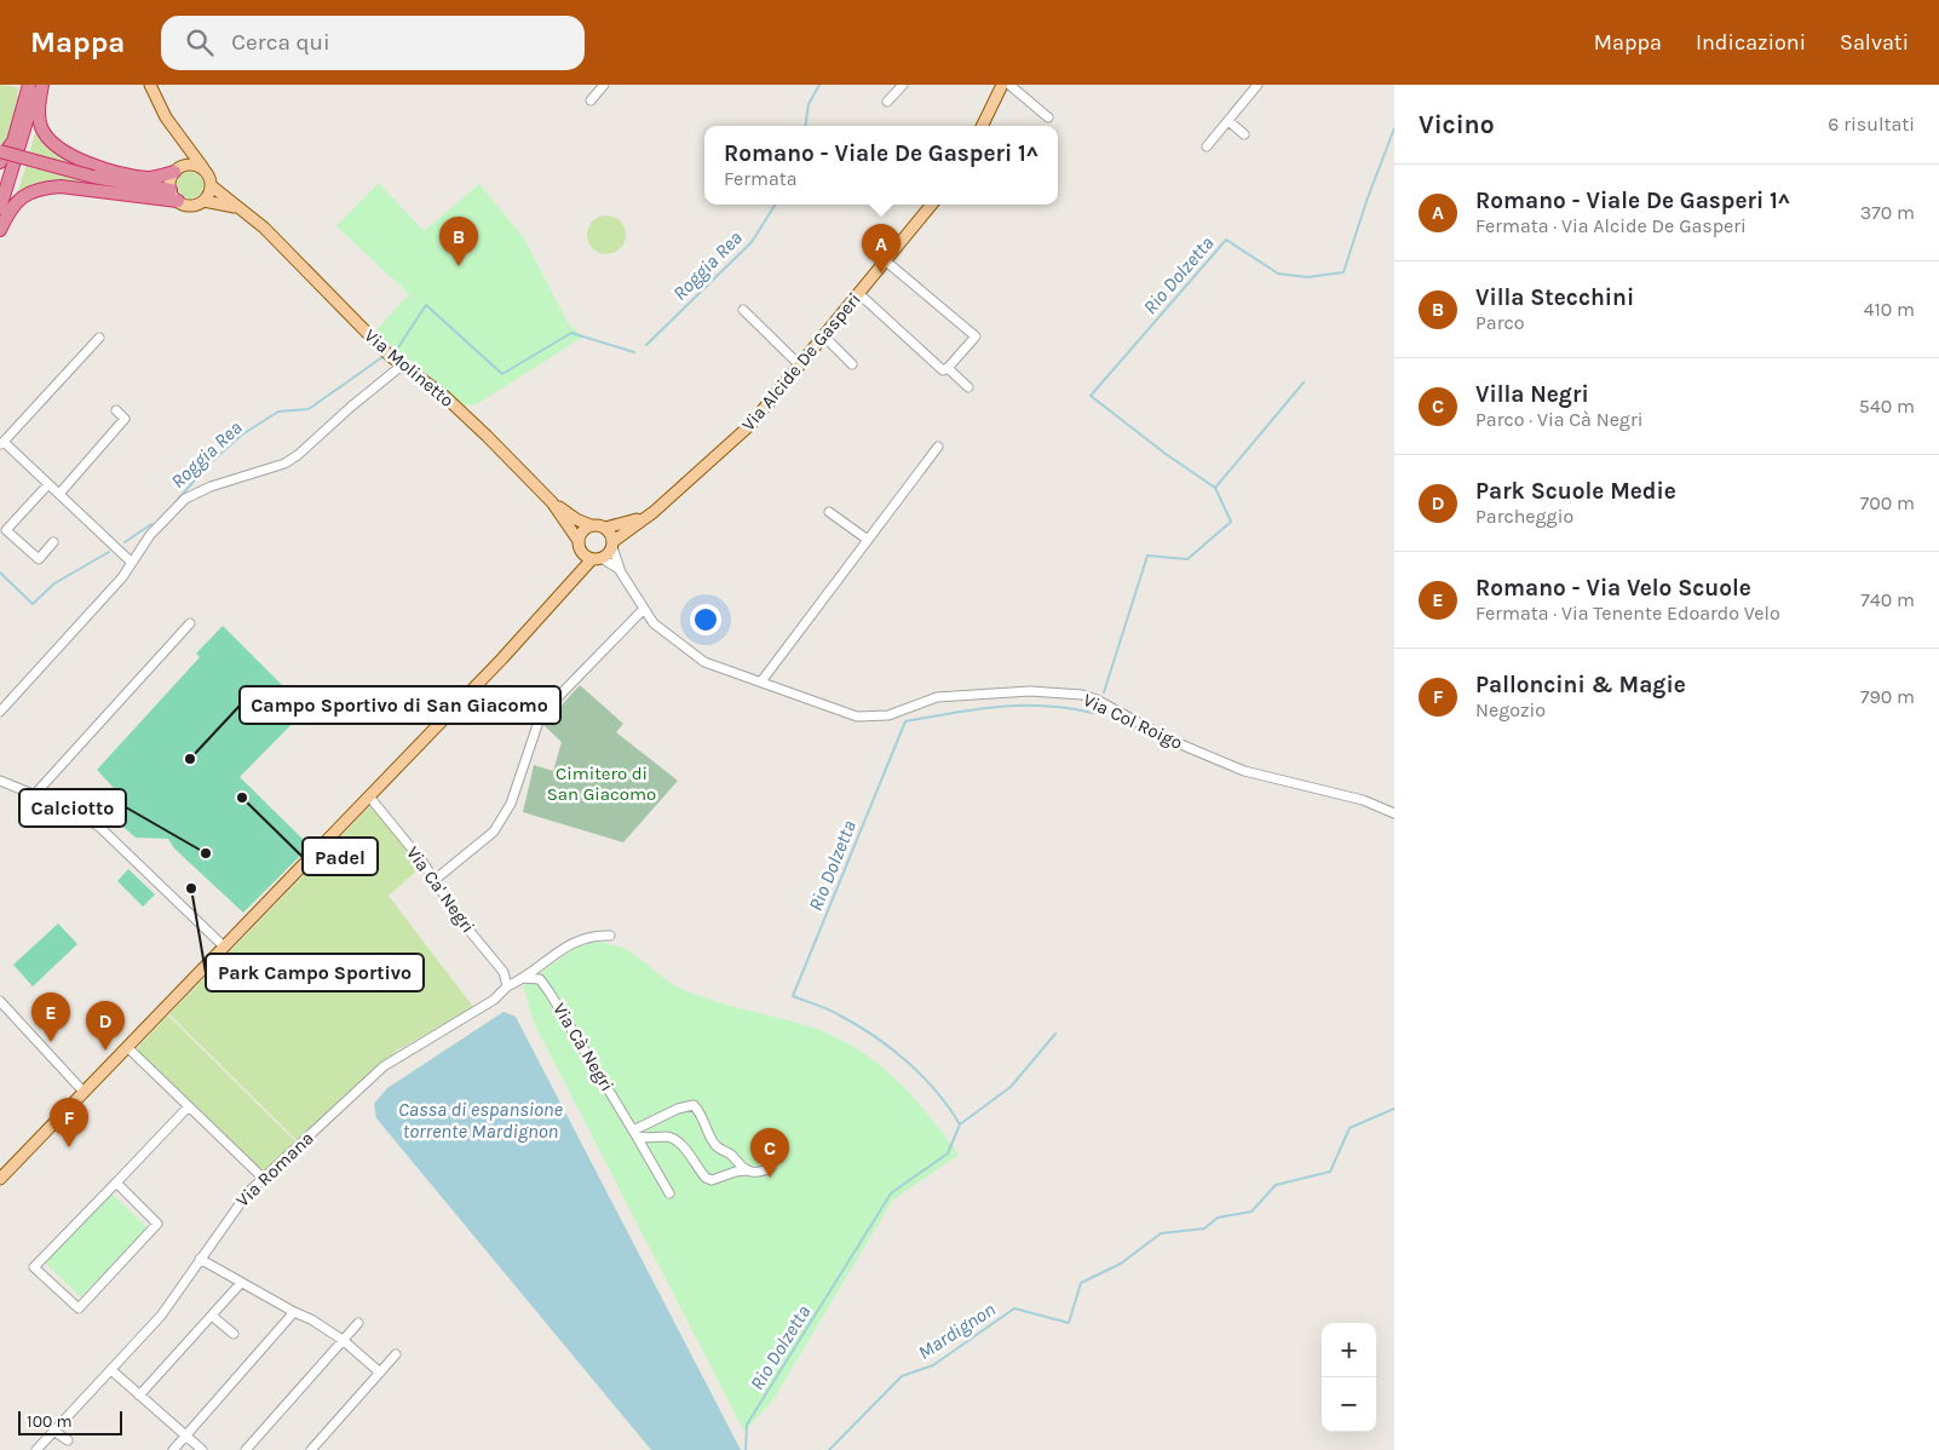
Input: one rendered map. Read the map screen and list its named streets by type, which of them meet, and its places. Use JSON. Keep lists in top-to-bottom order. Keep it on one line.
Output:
{"streets":{"main road":["Via Alcide De Gasperi","Via Molinetto"],"street":["Via Col Roigo","Via Ca' Negri","Via Cà Negri","Via Romana"]},"crossings":[["Via Alcide De Gasperi","Via Molinetto"],["Via Alcide De Gasperi","Via Col Roigo"],["Via Molinetto","Via Col Roigo"],["Via Ca' Negri","Via Romana"]],"water":["Roggia Rea","Rio Dolzetta","Cassa di espansione torrente Mardignon","Mardignon"],"parks":["Cimitero di San Giacomo"],"places":["Campo Sportivo di San Giacomo","Padel","Calciotto","Park Campo Sportivo"],"scale_bar":"100 m","page":{"header":"Mappa","search":"Cerca qui","nav":["Mappa","Indicazioni","Salvati"],"heading":["Vicino","6 risultati"],"popup":["Romano - Viale De Gasperi 1^","Fermata"],"list":[{"mark":"A","name":"Romano - Viale De Gasperi 1^","note":"Fermata · Via Alcide De Gasperi","value":"370 m"},{"mark":"B","name":"Villa Stecchini","note":"Parco","value":"410 m"},{"mark":"C","name":"Villa Negri","note":"Parco · Via Cà Negri","value":"540 m"},{"mark":"D","name":"Park Scuole Medie","note":"Parcheggio","value":"700 m"},{"mark":"E","name":"Romano - Via Velo Scuole","note":"Fermata · Via Tenente Edoardo Velo","value":"740 m"},{"mark":"F","name":"Palloncini & Magie","note":"Negozio","value":"790 m"}],"pins":["B","A","E","D","F","C"],"map_buttons":["+","−"],"scale":"100 m"}}
